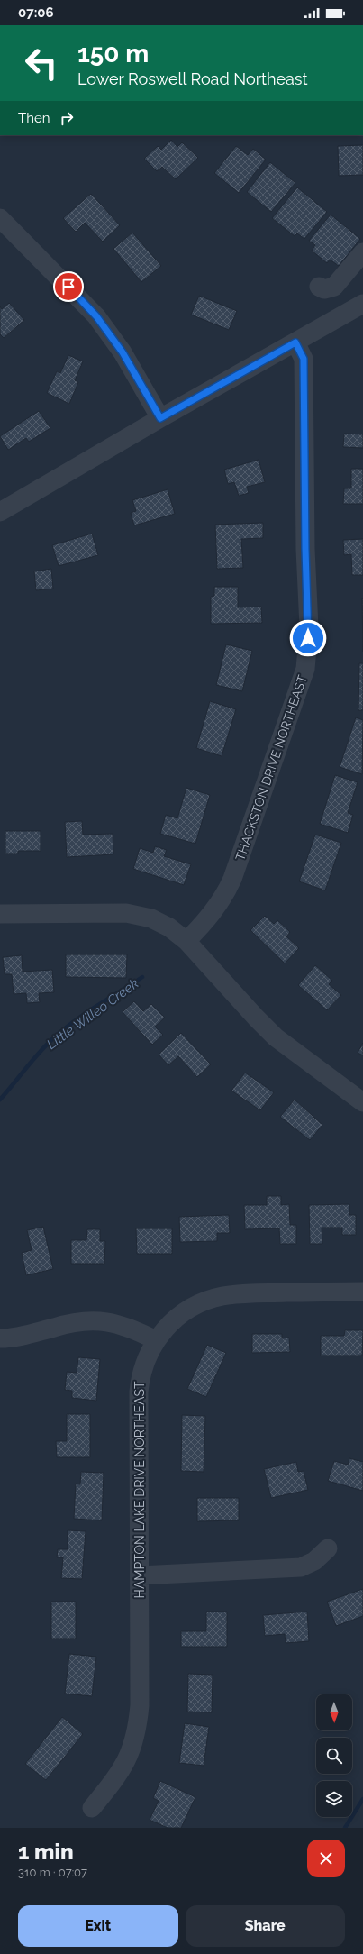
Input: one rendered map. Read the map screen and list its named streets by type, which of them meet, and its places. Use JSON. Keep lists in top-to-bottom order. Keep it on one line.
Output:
{"streets":{"street":["THACKSTON DRIVE NORTHEAST","HAMPTON LAKE DRIVE NORTHEAST"]},"water":["Little Willeo Creek"],"north":"bottom","page":{"status":"07:06","turn":["150 m","Lower Roswell Road Northeast"],"then":"Then","heading":["1 min","310 m · 07:07"],"buttons":["Exit","Share"]}}
